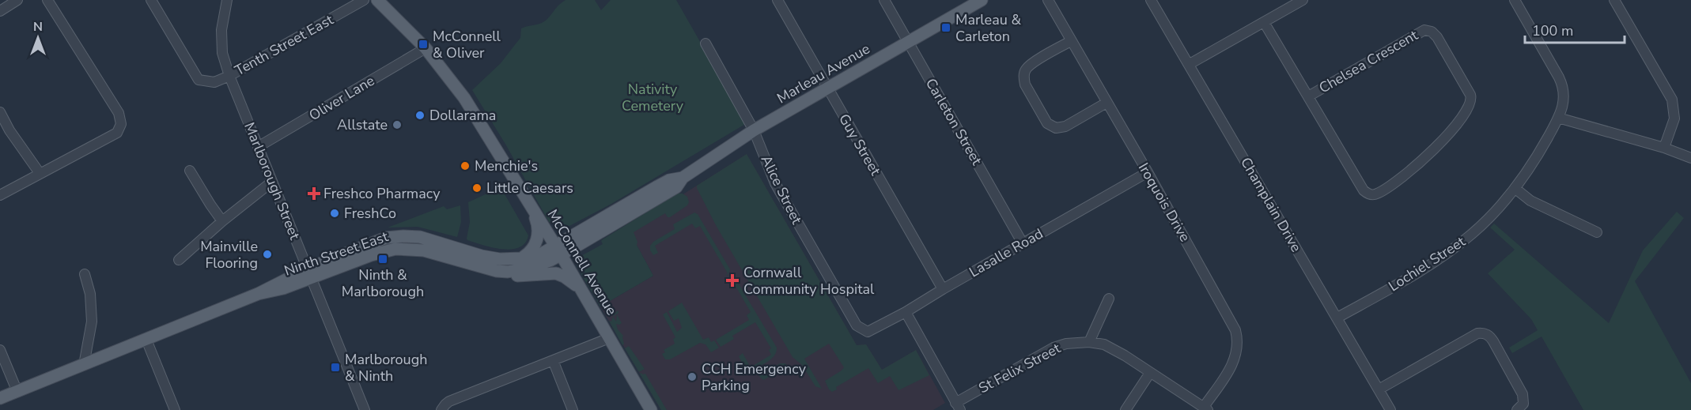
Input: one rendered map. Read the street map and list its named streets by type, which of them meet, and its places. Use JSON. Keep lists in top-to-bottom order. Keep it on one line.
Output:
{"streets":{"main road":["Marleau Avenue","Ninth Street East","McConnell Avenue"],"street":["Tenth Street East","Chelsea Crescent","Oliver Lane","Carleton Street","Guy Street","Marlborough Street","Alice Street","Iroquois Drive","Champlain Drive","Lasalle Road","Lochiel Street","St Felix Street"]},"crossings":[["Tenth Street East","Marlborough Street"],["Marleau Avenue","Carleton Street"],["Marleau Avenue","Guy Street"],["Marleau Avenue","Alice Street"],["Marleau Avenue","Ninth Street East"],["Marleau Avenue","McConnell Avenue"],["Oliver Lane","Marlborough Street"],["Oliver Lane","McConnell Avenue"],["Carleton Street","Lasalle Road"],["Guy Street","Lasalle Road"],["Marlborough Street","Ninth Street East"],["Alice Street","Lasalle Road"],["Iroquois Drive","Lasalle Road"],["Iroquois Drive","St Felix Street"],["Champlain Drive","Lochiel Street"],["Ninth Street East","McConnell Avenue"]],"parks":["Nativity Cemetery"],"places":{"transit":["Marleau & Carleton","McConnell & Oliver","Ninth & Marlborough","Marlborough & Ninth"],"other":["Dollarama","Allstate","Menchie's","Little Caesars","FreshCo","Mainville Flooring","CCH Emergency Parking"],"health":["Freshco Pharmacy","Cornwall Community Hospital"]},"scale_bar":"100 m","north":"top"}
